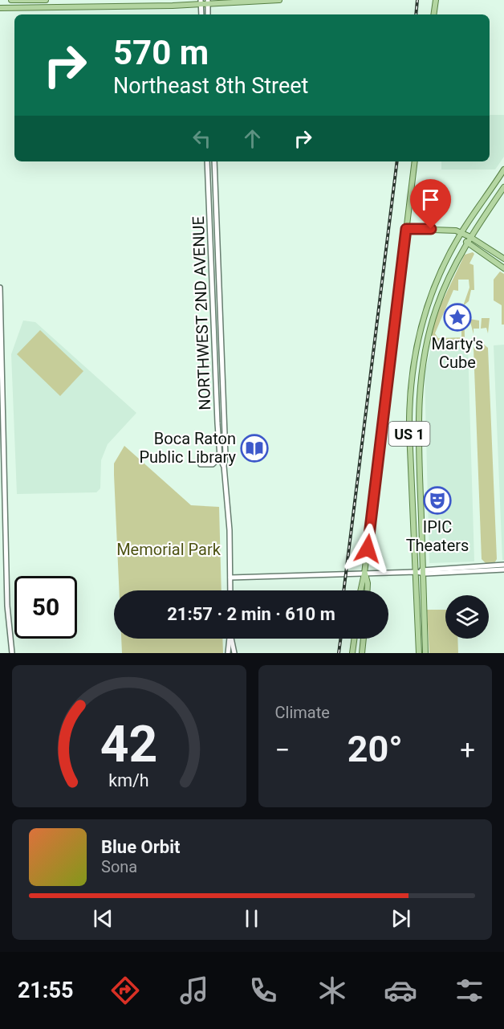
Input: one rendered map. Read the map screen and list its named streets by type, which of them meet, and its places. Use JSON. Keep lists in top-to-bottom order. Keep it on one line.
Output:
{"streets":{"main road":["US 1"],"street":["NORTHWEST 2ND AVENUE"]},"parks":["Memorial Park"],"places":{"place":["Marty's Cube"],"library":["Boca Raton Public Library"],"theatre":["IPIC Theaters"]},"page":{"turn":["570 m","Northeast 8th Street"],"limit":"50","trip":"21:57 · 2 min · 610 m","tile":"Climate","heat":["−","20°","+"],"song":["Blue Orbit","Sona"],"tabs":"21:55","gauge":["42","km/h"]}}
